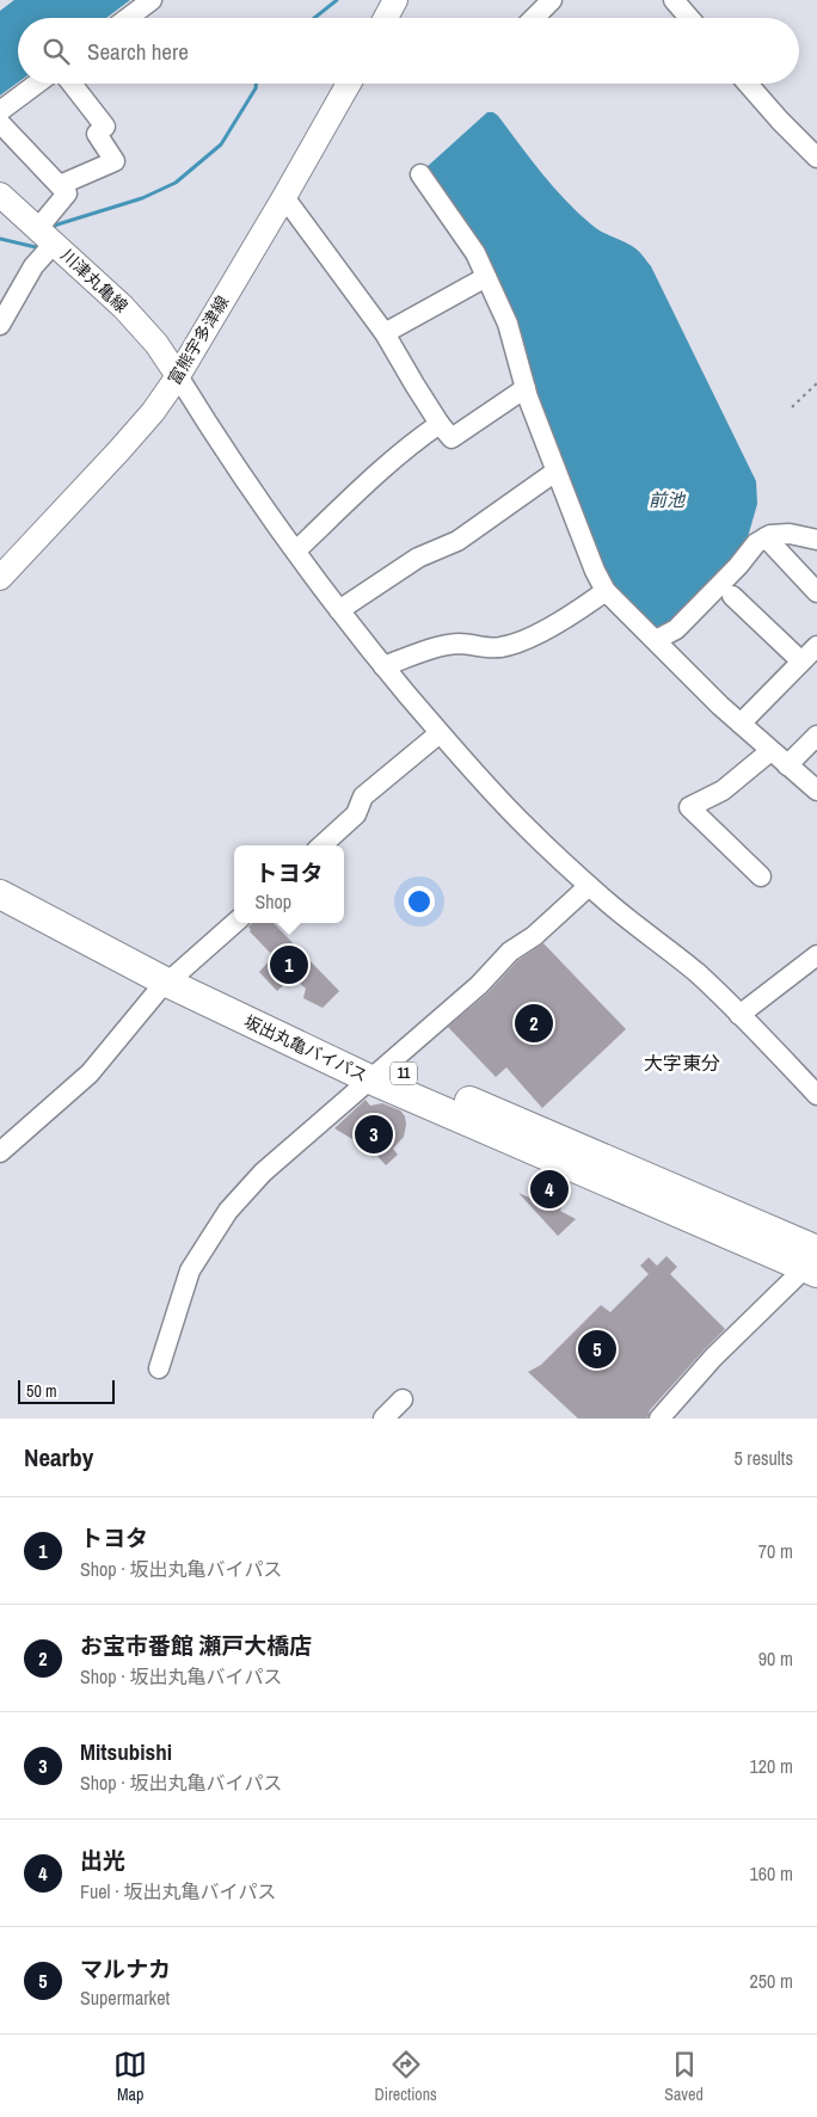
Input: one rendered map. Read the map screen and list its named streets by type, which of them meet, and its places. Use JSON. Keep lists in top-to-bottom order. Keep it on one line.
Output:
{"streets":{"highway":["坂出丸亀バイパス","11"],"main road":["川津丸亀線","富熊宇多津線"]},"crossings":[["川津丸亀線","富熊宇多津線"]],"districts":["大字東分"],"water":["前池"],"scale_bar":"50 m","page":{"search":"Search here","popup":["トヨタ","Shop"],"pins":["1","2","3","4","5"],"scale":"50 m","heading":["Nearby","5 results"],"list":[{"mark":"1","name":"トヨタ","note":"Shop · 坂出丸亀バイパス","value":"70 m"},{"mark":"2","name":"お宝市番館 瀬戸大橋店","note":"Shop · 坂出丸亀バイパス","value":"90 m"},{"mark":"3","name":"Mitsubishi","note":"Shop · 坂出丸亀バイパス","value":"120 m"},{"mark":"4","name":"出光","note":"Fuel · 坂出丸亀バイパス","value":"160 m"},{"mark":"5","name":"マルナカ","note":"Supermarket","value":"250 m"}],"nav":["Map","Directions","Saved"]}}
